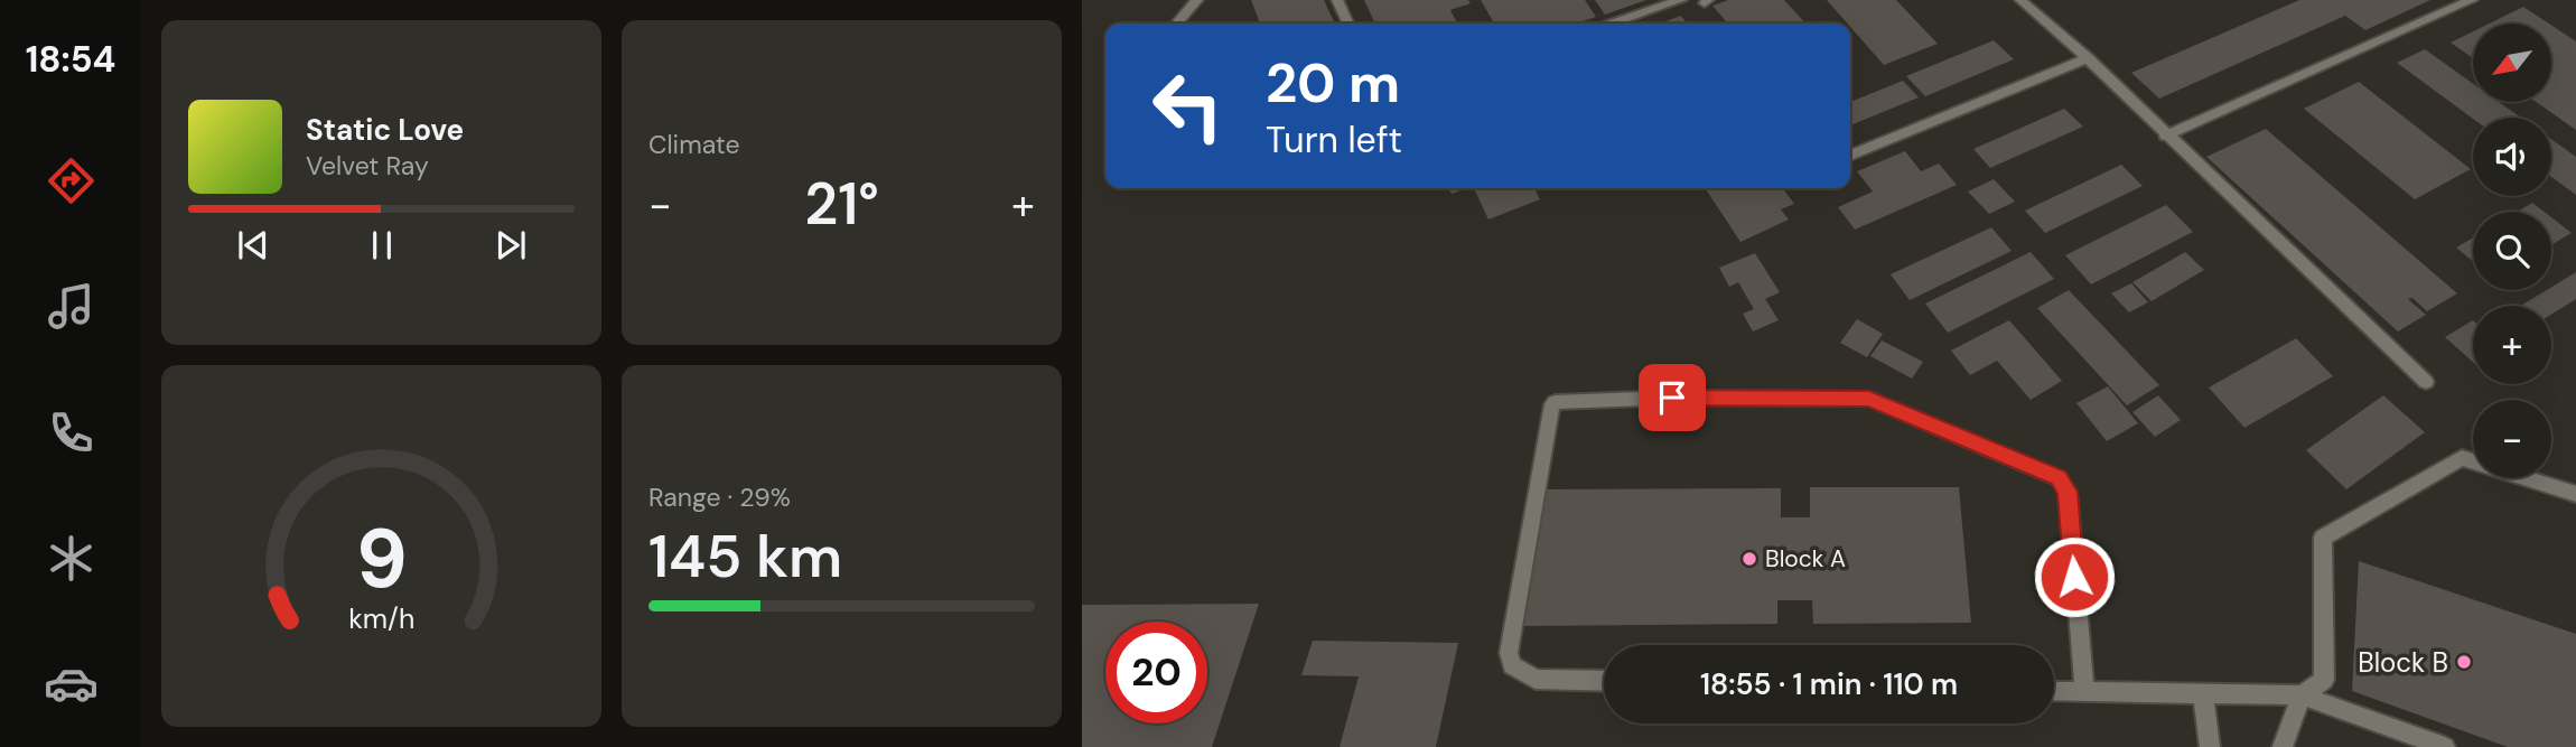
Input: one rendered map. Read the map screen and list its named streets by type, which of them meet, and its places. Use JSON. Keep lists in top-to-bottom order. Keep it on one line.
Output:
{"places":["Block A","Block B"],"north":"bottom left","page":{"tabs":"18:54","tile":["Climate",["Range · 29%","145 km"]],"map_buttons":["+","−"],"turn":["20 m","Turn left"],"song":["Static Love","Velvet Ray"],"heat":["−","21°","+"],"limit":"20","trip":"18:55 · 1 min · 110 m","gauge":["9","km/h"]}}
